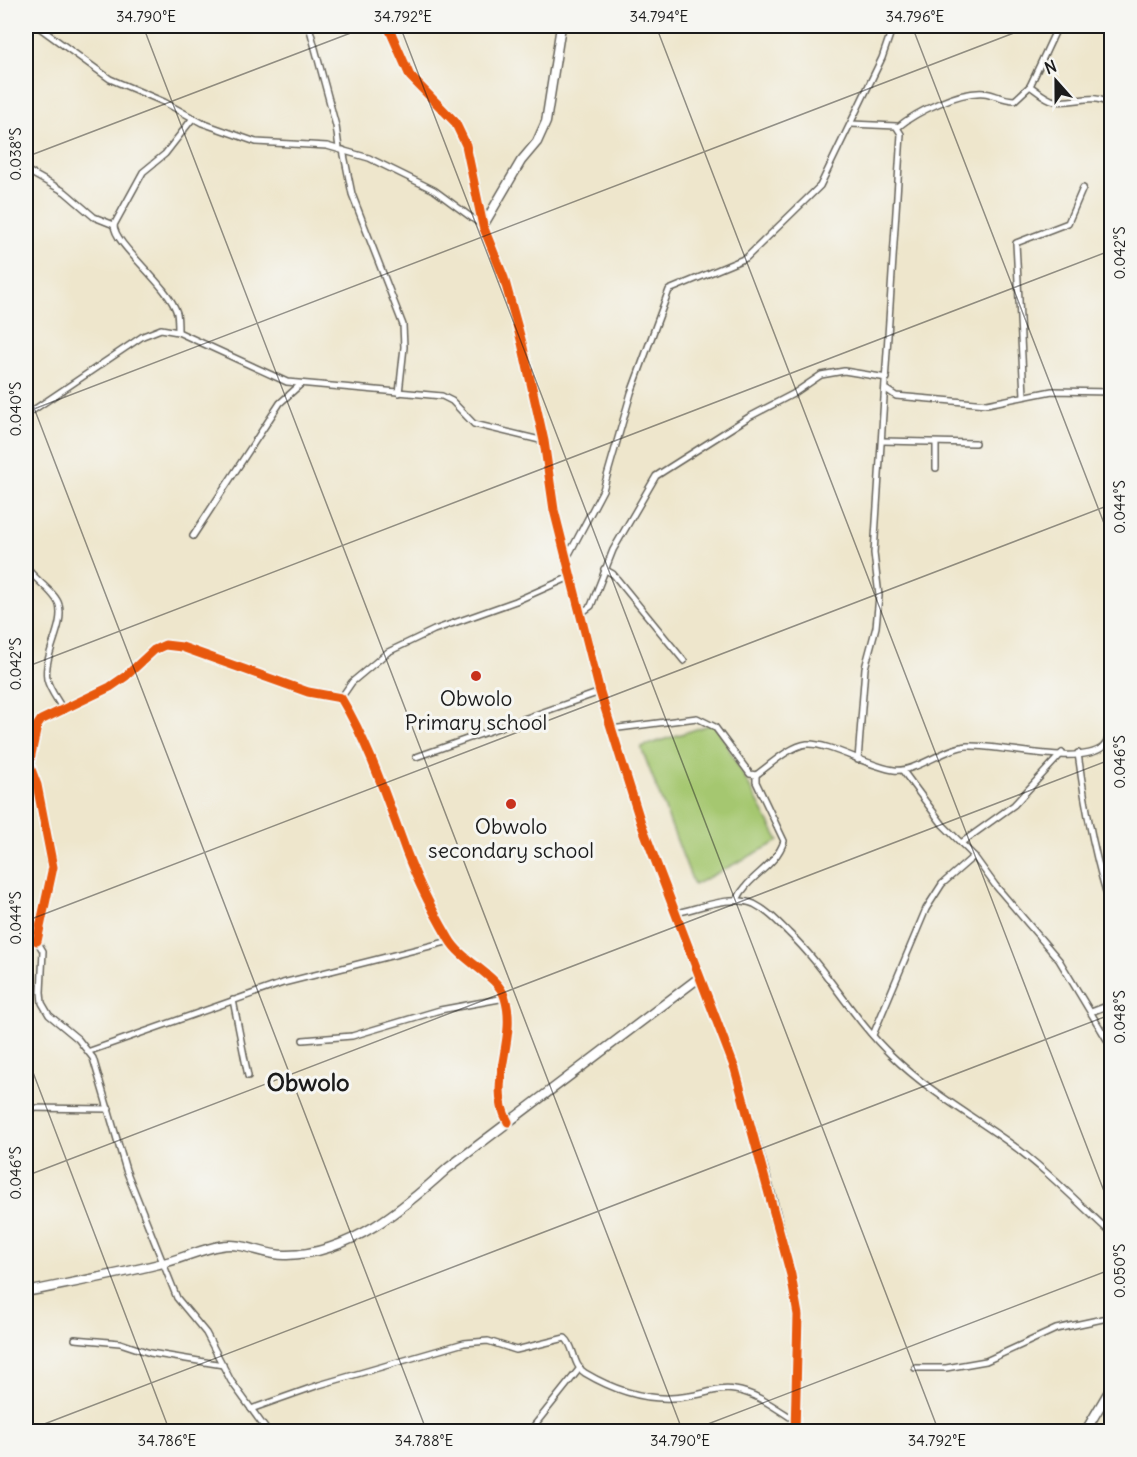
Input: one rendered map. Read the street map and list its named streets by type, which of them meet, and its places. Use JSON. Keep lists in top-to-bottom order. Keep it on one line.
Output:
{"districts":["Obwolo"],"places":["Obwolo Primary school","Obwolo secondary school"],"north":"top","coordinates":["34.790°E","34.792°E","34.794°E","34.796°E","0.038°S","0.042°S","0.040°S","0.044°S","0.046°S","0.048°S","0.050°S","34.786°E","34.788°E"]}
